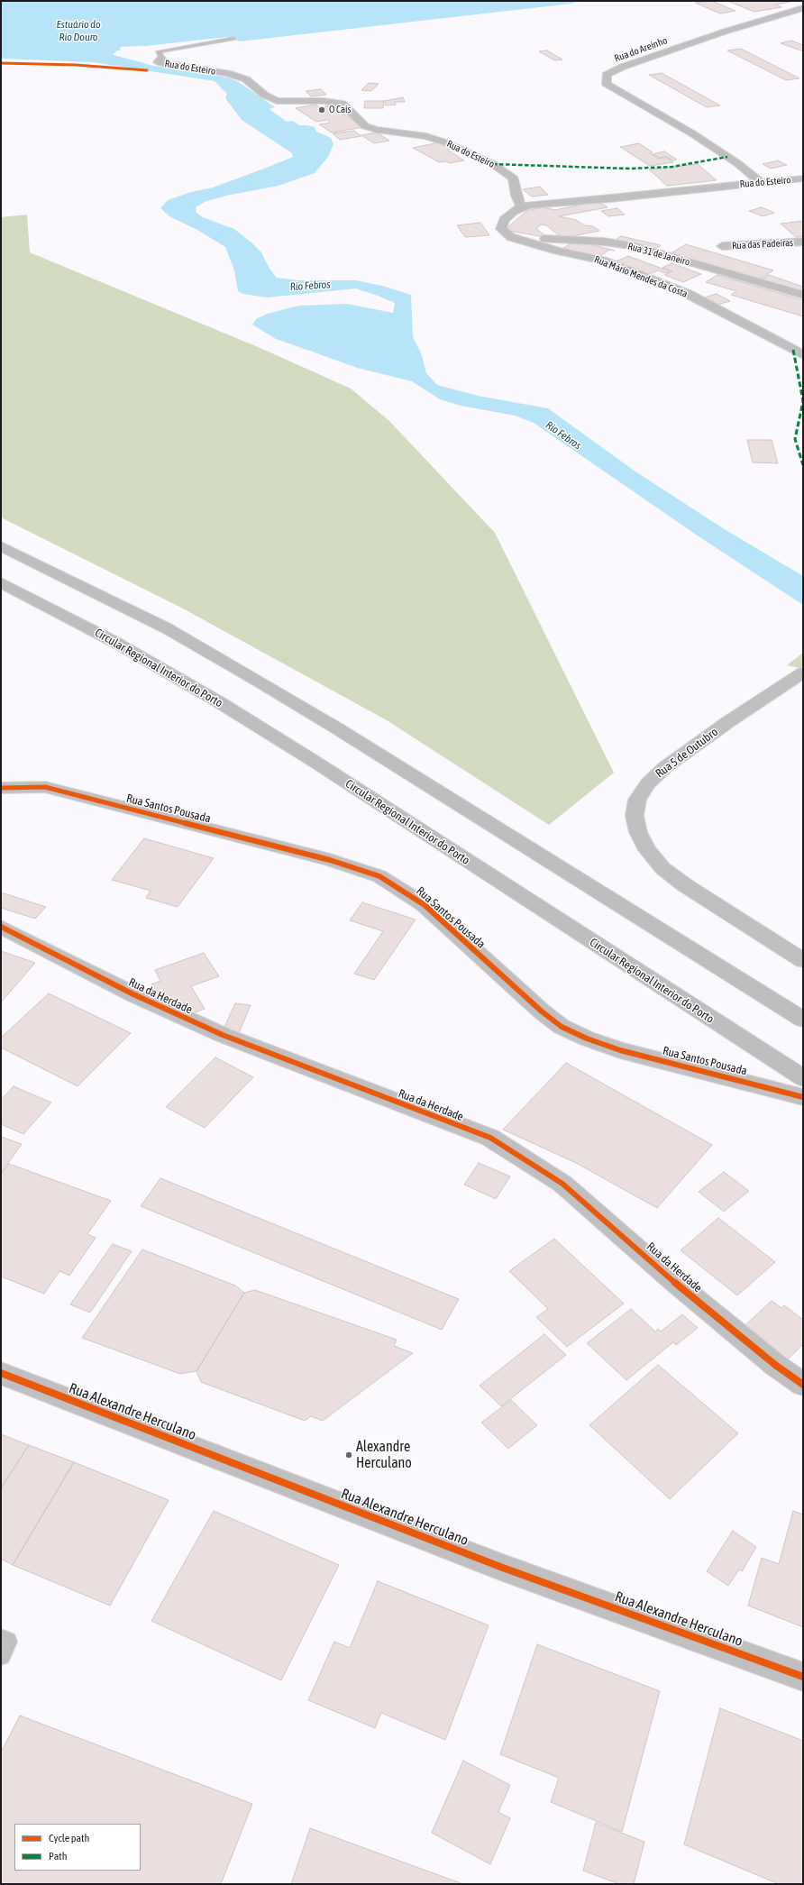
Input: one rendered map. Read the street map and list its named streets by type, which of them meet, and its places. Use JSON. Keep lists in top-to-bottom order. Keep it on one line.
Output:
{"streets":{"highway":["Circular Regional Interior do Porto"],"street":["Rua do Areinho","Rua do Esteiro","Rua das Padeiras","Rua 31 de Janeiro","Rua Mário Mendes da Costa","Rua 5 de Outubro","Rua Santos Pousada","Rua da Herdade","Rua Alexandre Herculano"]},"crossings":[["Rua do Areinho","Rua do Esteiro"],["Rua 31 de Janeiro","Rua Mário Mendes da Costa"]],"water":["Estuário do Rio Douro","Rio Febros"],"places":["O Cais","Alexandre Herculano"],"legend":["Cycle path","Path"]}
